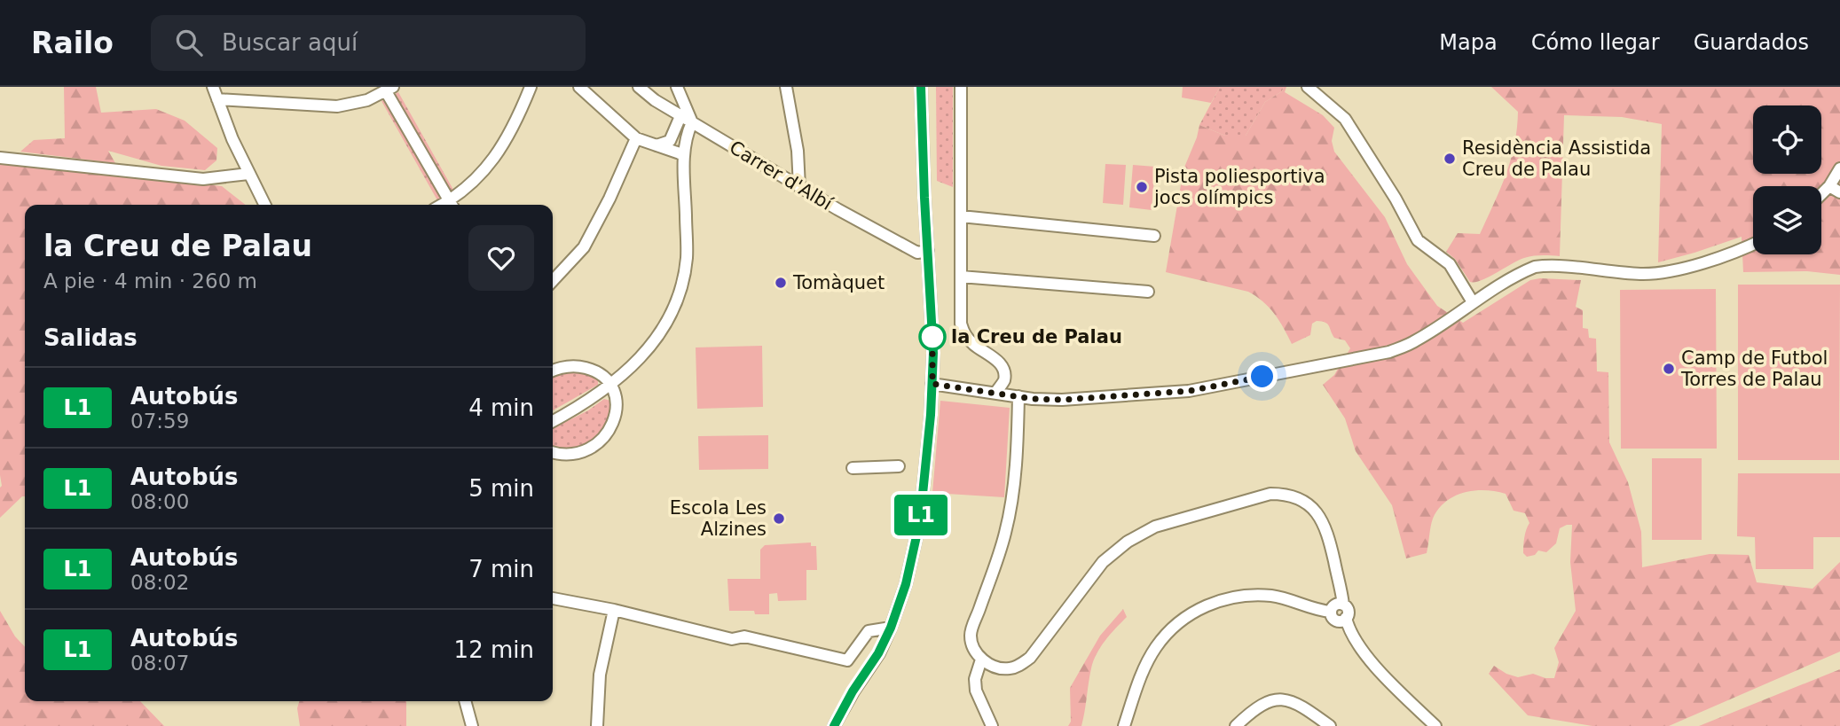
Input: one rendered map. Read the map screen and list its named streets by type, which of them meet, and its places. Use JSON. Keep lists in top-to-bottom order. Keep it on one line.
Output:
{"streets":{"street":["Carrer d'Albí"]},"places":["Residència Assistida Creu de Palau","Pista poliesportiva jocs olímpics","Tomàquet","la Creu de Palau","Camp de Futbol Torres de Palau","Escola Les Alzines"],"lines":["bus line L1"],"page":{"header":"Railo","search":"Buscar aquí","nav":["Mapa","Cómo llegar","Guardados"],"on_map":"L1","heading":[["la Creu de Palau","A pie · 4 min · 260 m"],"Salidas"],"list":[{"mark":"L1","name":"Autobús","note":"07:59","value":"4 min"},{"mark":"L1","name":"Autobús","note":"08:00","value":"5 min"},{"mark":"L1","name":"Autobús","note":"08:02","value":"7 min"},{"mark":"L1","name":"Autobús","note":"08:07","value":"12 min"}]}}
